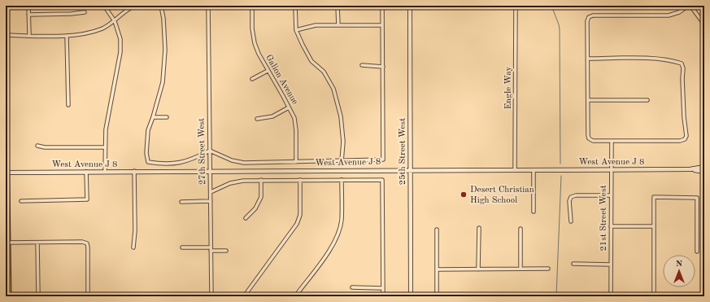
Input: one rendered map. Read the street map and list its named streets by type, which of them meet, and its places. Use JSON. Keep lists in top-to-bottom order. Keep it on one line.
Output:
{"streets":{"street":["Galion Avenue","Engle Way","27th Street West","25th Street West","West Avenue J 8","21st Street West"]},"crossings":[["Engle Way","West Avenue J 8"],["27th Street West","West Avenue J 8"],["25th Street West","West Avenue J 8"],["West Avenue J 8","21st Street West"]],"places":["Desert Christian High School"],"north":"top"}
